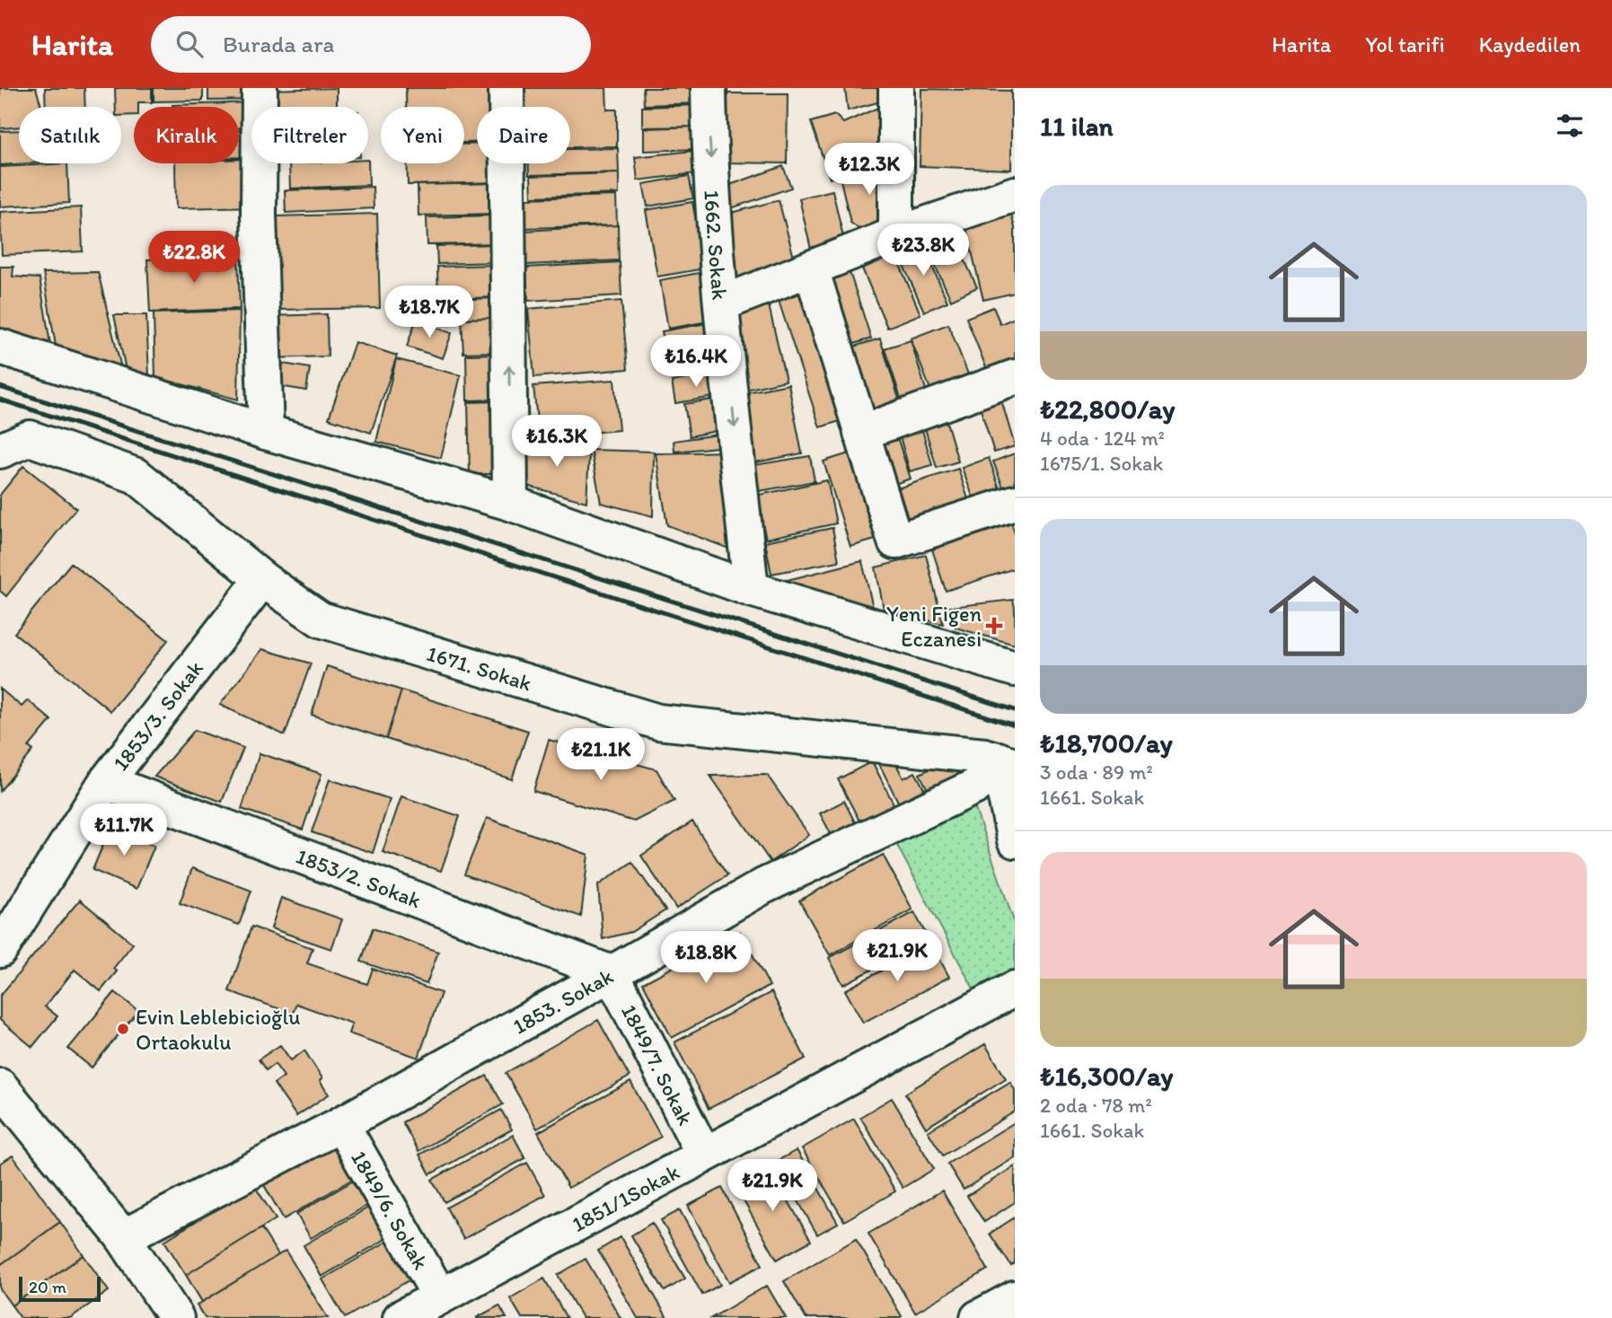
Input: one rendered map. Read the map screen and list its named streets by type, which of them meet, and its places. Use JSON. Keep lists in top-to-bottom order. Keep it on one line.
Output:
{"streets":{"street":["1662. Sokak","1671. Sokak","1853/3. Sokak","1853/2. Sokak","1853. Sokak","1849/7. Sokak","1851/1Sokak","1849/6. Sokak"]},"crossings":[["1671. Sokak","1853/3. Sokak"],["1671. Sokak","1853. Sokak"],["1853/3. Sokak","1853/2. Sokak"],["1853/2. Sokak","1853. Sokak"],["1853/2. Sokak","1849/7. Sokak"],["1853. Sokak","1849/7. Sokak"],["1853. Sokak","1849/6. Sokak"],["1849/7. Sokak","1851/1Sokak"],["1851/1Sokak","1849/6. Sokak"]],"places":{"health":["Yeni Figen Eczanesi"],"other":["Evin Leblebicioğlu Ortaokulu"]},"scale_bar":"20 m","page":{"header":"Harita","search":"Burada ara","nav":["Harita","Yol tarifi","Kaydedilen"],"heading":"11 ilan","chip":["Satılık","Kiralık","Filtreler","Yeni","Daire"],"price":["₺12.3K","₺23.8K","₺22.8K","₺18.7K","₺16.4K","₺16.3K","₺21.1K","₺11.7K","₺21.9K","₺18.8K","₺21.9K"],"list":[{"name":"₺22,800/ay","note":"4 oda · 124 m² · 1675/1. Sokak"},{"name":"₺18,700/ay","note":"3 oda · 89 m² · 1661. Sokak"},{"name":"₺16,300/ay","note":"2 oda · 78 m² · 1661. Sokak"}],"scale":"20 m"}}
